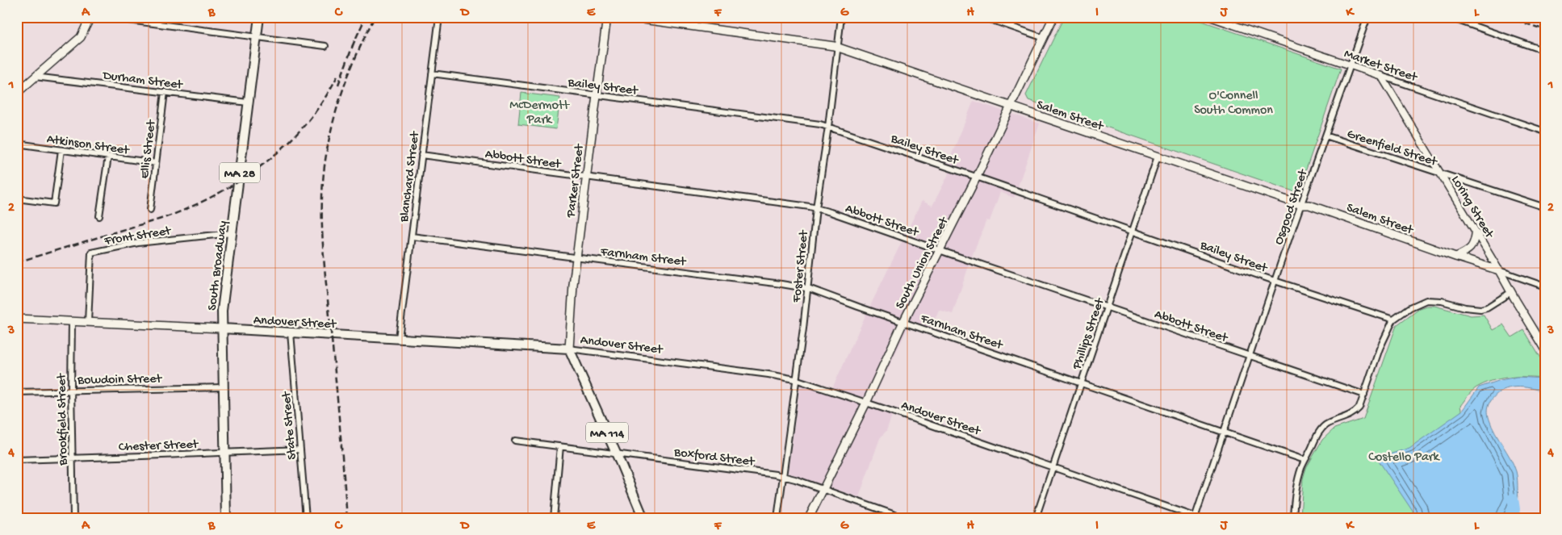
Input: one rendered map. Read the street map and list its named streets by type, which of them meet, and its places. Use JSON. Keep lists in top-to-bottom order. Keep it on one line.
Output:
{"streets":{"main road":["Salem Street","MA 28","Parker Street","Loring Street","South Union Street","South Broadway","Andover Street","MA 114"],"street":["Market Street","Durham Street","Bailey Street","Atkinson Street","Greenfield Street","Ellis Street","Abbott Street","Blanchard Street","Osgood Street","Front Street","Farnham Street","Foster Street","Phillips Street","Bowdoin Street","Brookfield Street","State Street","Chester Street","Boxford Street"]},"crossings":[["Market Street","Loring Street"],["Market Street","Osgood Street"],["Durham Street","Ellis Street"],["Durham Street","South Broadway"],["Bailey Street","Blanchard Street"],["Bailey Street","Parker Street"],["Bailey Street","Osgood Street"],["Bailey Street","South Union Street"],["Bailey Street","Foster Street"],["Bailey Street","Phillips Street"],["Salem Street","Loring Street"],["Salem Street","Osgood Street"],["Salem Street","South Union Street"],["Salem Street","Foster Street"],["Salem Street","Phillips Street"],["Atkinson Street","Ellis Street"],["Greenfield Street","Loring Street"],["Greenfield Street","Osgood Street"],["Abbott Street","Blanchard Street"],["Abbott Street","Parker Street"],["Abbott Street","Osgood Street"],["Abbott Street","South Union Street"],["Abbott Street","Foster Street"],["Abbott Street","Phillips Street"],["Blanchard Street","Farnham Street"],["Blanchard Street","Andover Street"],["Parker Street","Farnham Street"],["Parker Street","Andover Street"],["Parker Street","MA 114"],["Osgood Street","Farnham Street"],["Osgood Street","Andover Street"],["Front Street","South Broadway"],["Front Street","Andover Street"],["Farnham Street","South Union Street"],["Farnham Street","Foster Street"],["Farnham Street","Phillips Street"],["South Union Street","Andover Street"],["South Union Street","Boxford Street"],["South Broadway","Andover Street"],["South Broadway","Bowdoin Street"],["South Broadway","Chester Street"],["Foster Street","Andover Street"],["Foster Street","Boxford Street"],["Andover Street","Phillips Street"],["Andover Street","Brookfield Street"],["Andover Street","State Street"],["Andover Street","MA 114"],["Bowdoin Street","Brookfield Street"],["Brookfield Street","Chester Street"],["State Street","Chester Street"],["MA 114","Boxford Street"]],"parks":["O'Connell South Common","McDermott Park","Costello Park"],"grid":{"columns":["A","B","C","D","E","F","G","H","I","J","K","L"],"rows":["1","2","3","4"]}}
